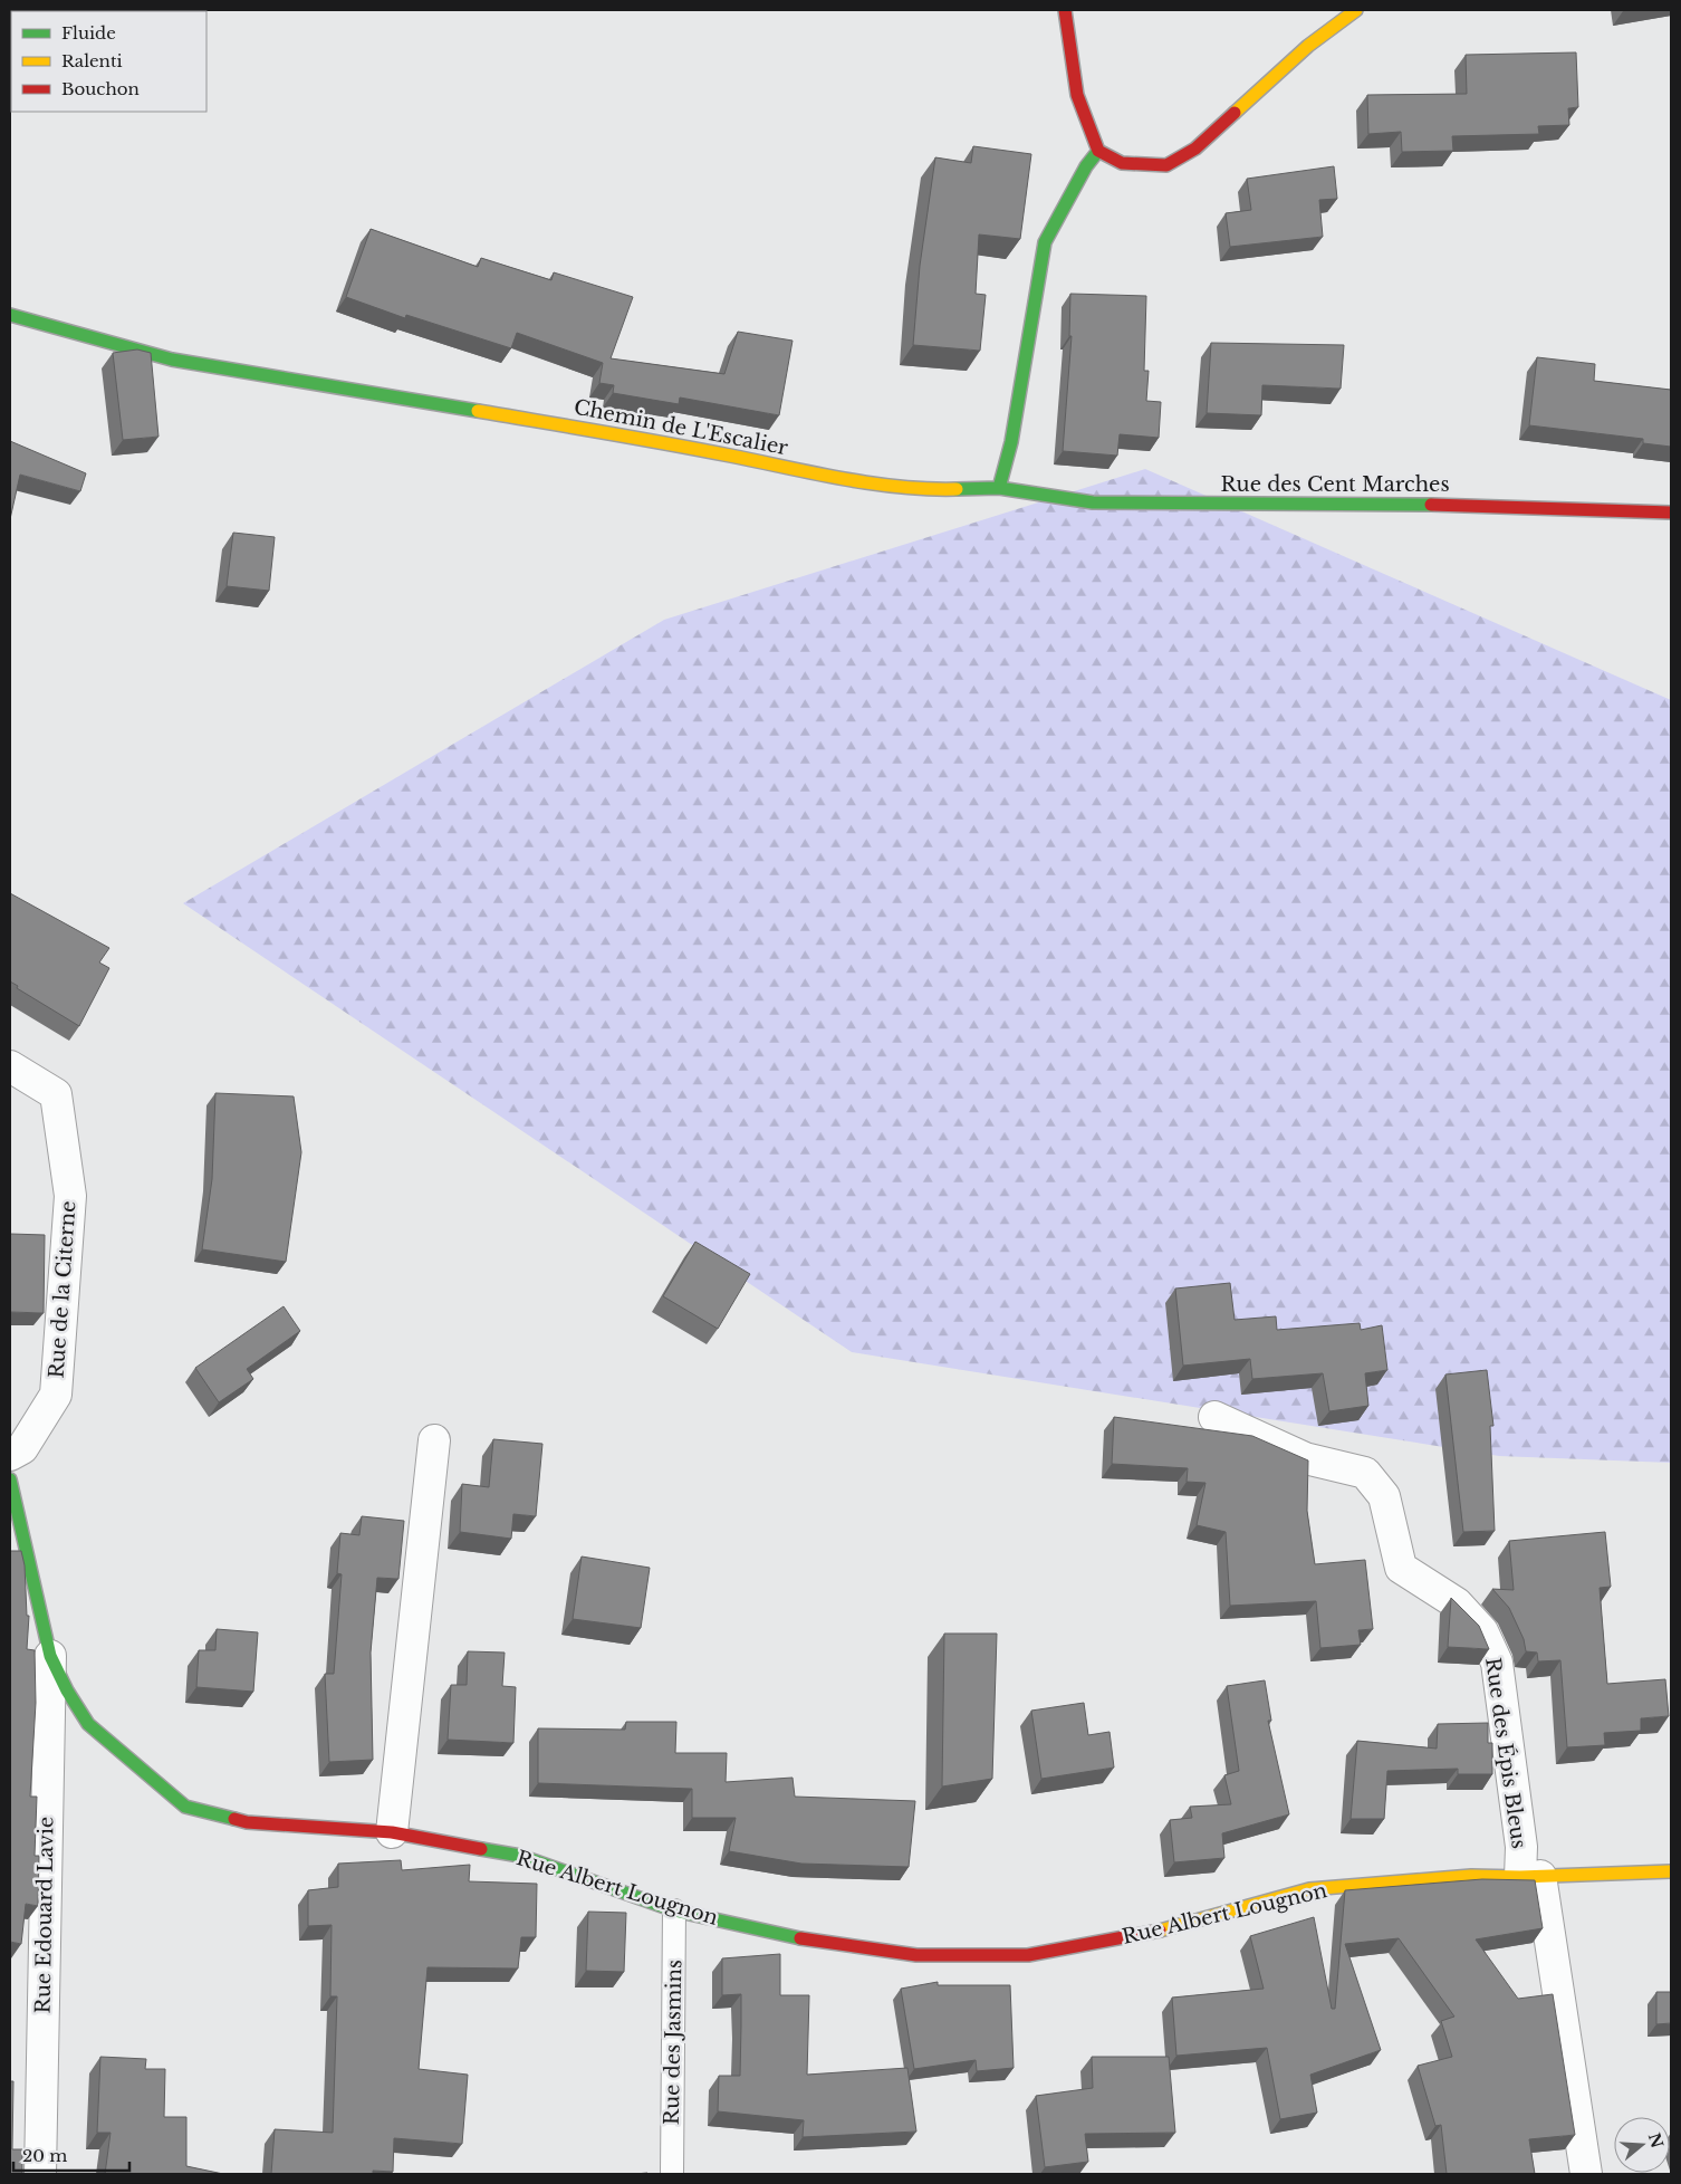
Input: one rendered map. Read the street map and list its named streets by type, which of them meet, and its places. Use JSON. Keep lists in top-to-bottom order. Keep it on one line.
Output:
{"streets":{"street":["Chemin de L'Escalier","Rue des Cent Marches","Rue de la Citerne","Rue des Épis Bleus","Rue Albert Lougnon","Rue Edouard Lavie"],"lane":["Rue des Jasmins"]},"crossings":[["Chemin de L'Escalier","Rue des Cent Marches"],["Rue des Épis Bleus","Rue Albert Lougnon"],["Rue Albert Lougnon","Rue Edouard Lavie"],["Rue Albert Lougnon","Rue des Jasmins"]],"legend":["Fluide","Ralenti","Bouchon"],"scale_bar":"20 m","north":"right"}
